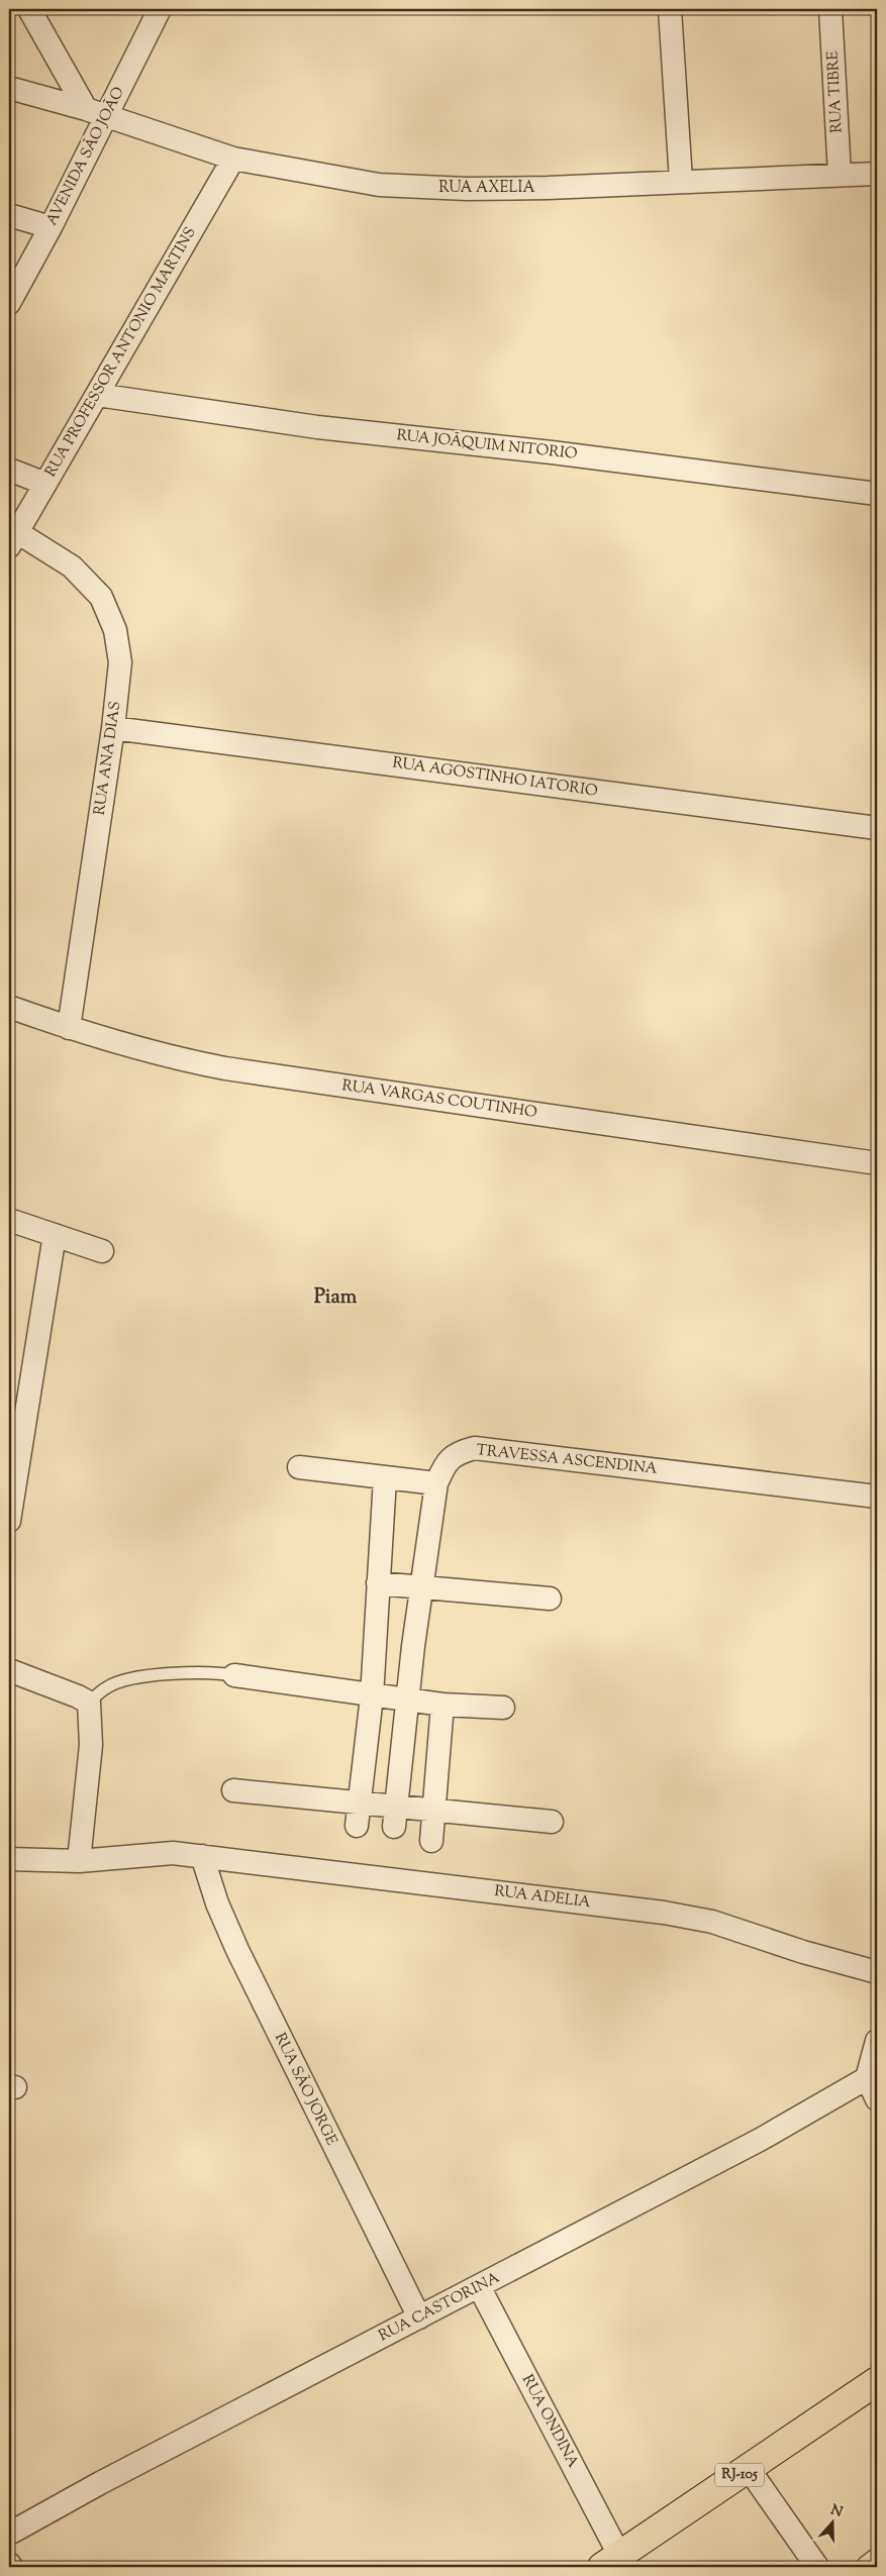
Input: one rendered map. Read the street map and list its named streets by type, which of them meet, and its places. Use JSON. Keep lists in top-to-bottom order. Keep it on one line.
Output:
{"streets":{"main road":["RJ-105"],"street":["RUA TIBRE","AVENIDA SÃO JOÃO","RUA AXELIA","RUA PROFESSOR ANTONIO MARTINS","RUA JOÃQUIM NITORIO","RUA ANA DIAS","RUA AGOSTINHO IATORIO","RUA VARGAS COUTINHO","TRAVESSA ASCENDINA","RUA ADELIA","RUA SÃO JORGE","RUA CASTORINA","RUA ONDINA"]},"crossings":[["RUA TIBRE","RUA AXELIA"],["AVENIDA SÃO JOÃO","RUA AXELIA"],["RUA AXELIA","RUA PROFESSOR ANTONIO MARTINS"],["RUA PROFESSOR ANTONIO MARTINS","RUA JOÃQUIM NITORIO"],["RUA PROFESSOR ANTONIO MARTINS","RUA ANA DIAS"],["RUA ANA DIAS","RUA AGOSTINHO IATORIO"],["RUA ANA DIAS","RUA VARGAS COUTINHO"],["RUA ADELIA","RUA SÃO JORGE"],["RUA SÃO JORGE","RUA CASTORINA"],["RUA CASTORINA","RUA ONDINA"],["RUA ONDINA","RJ-105"]],"districts":["Piam"],"north":"top"}
